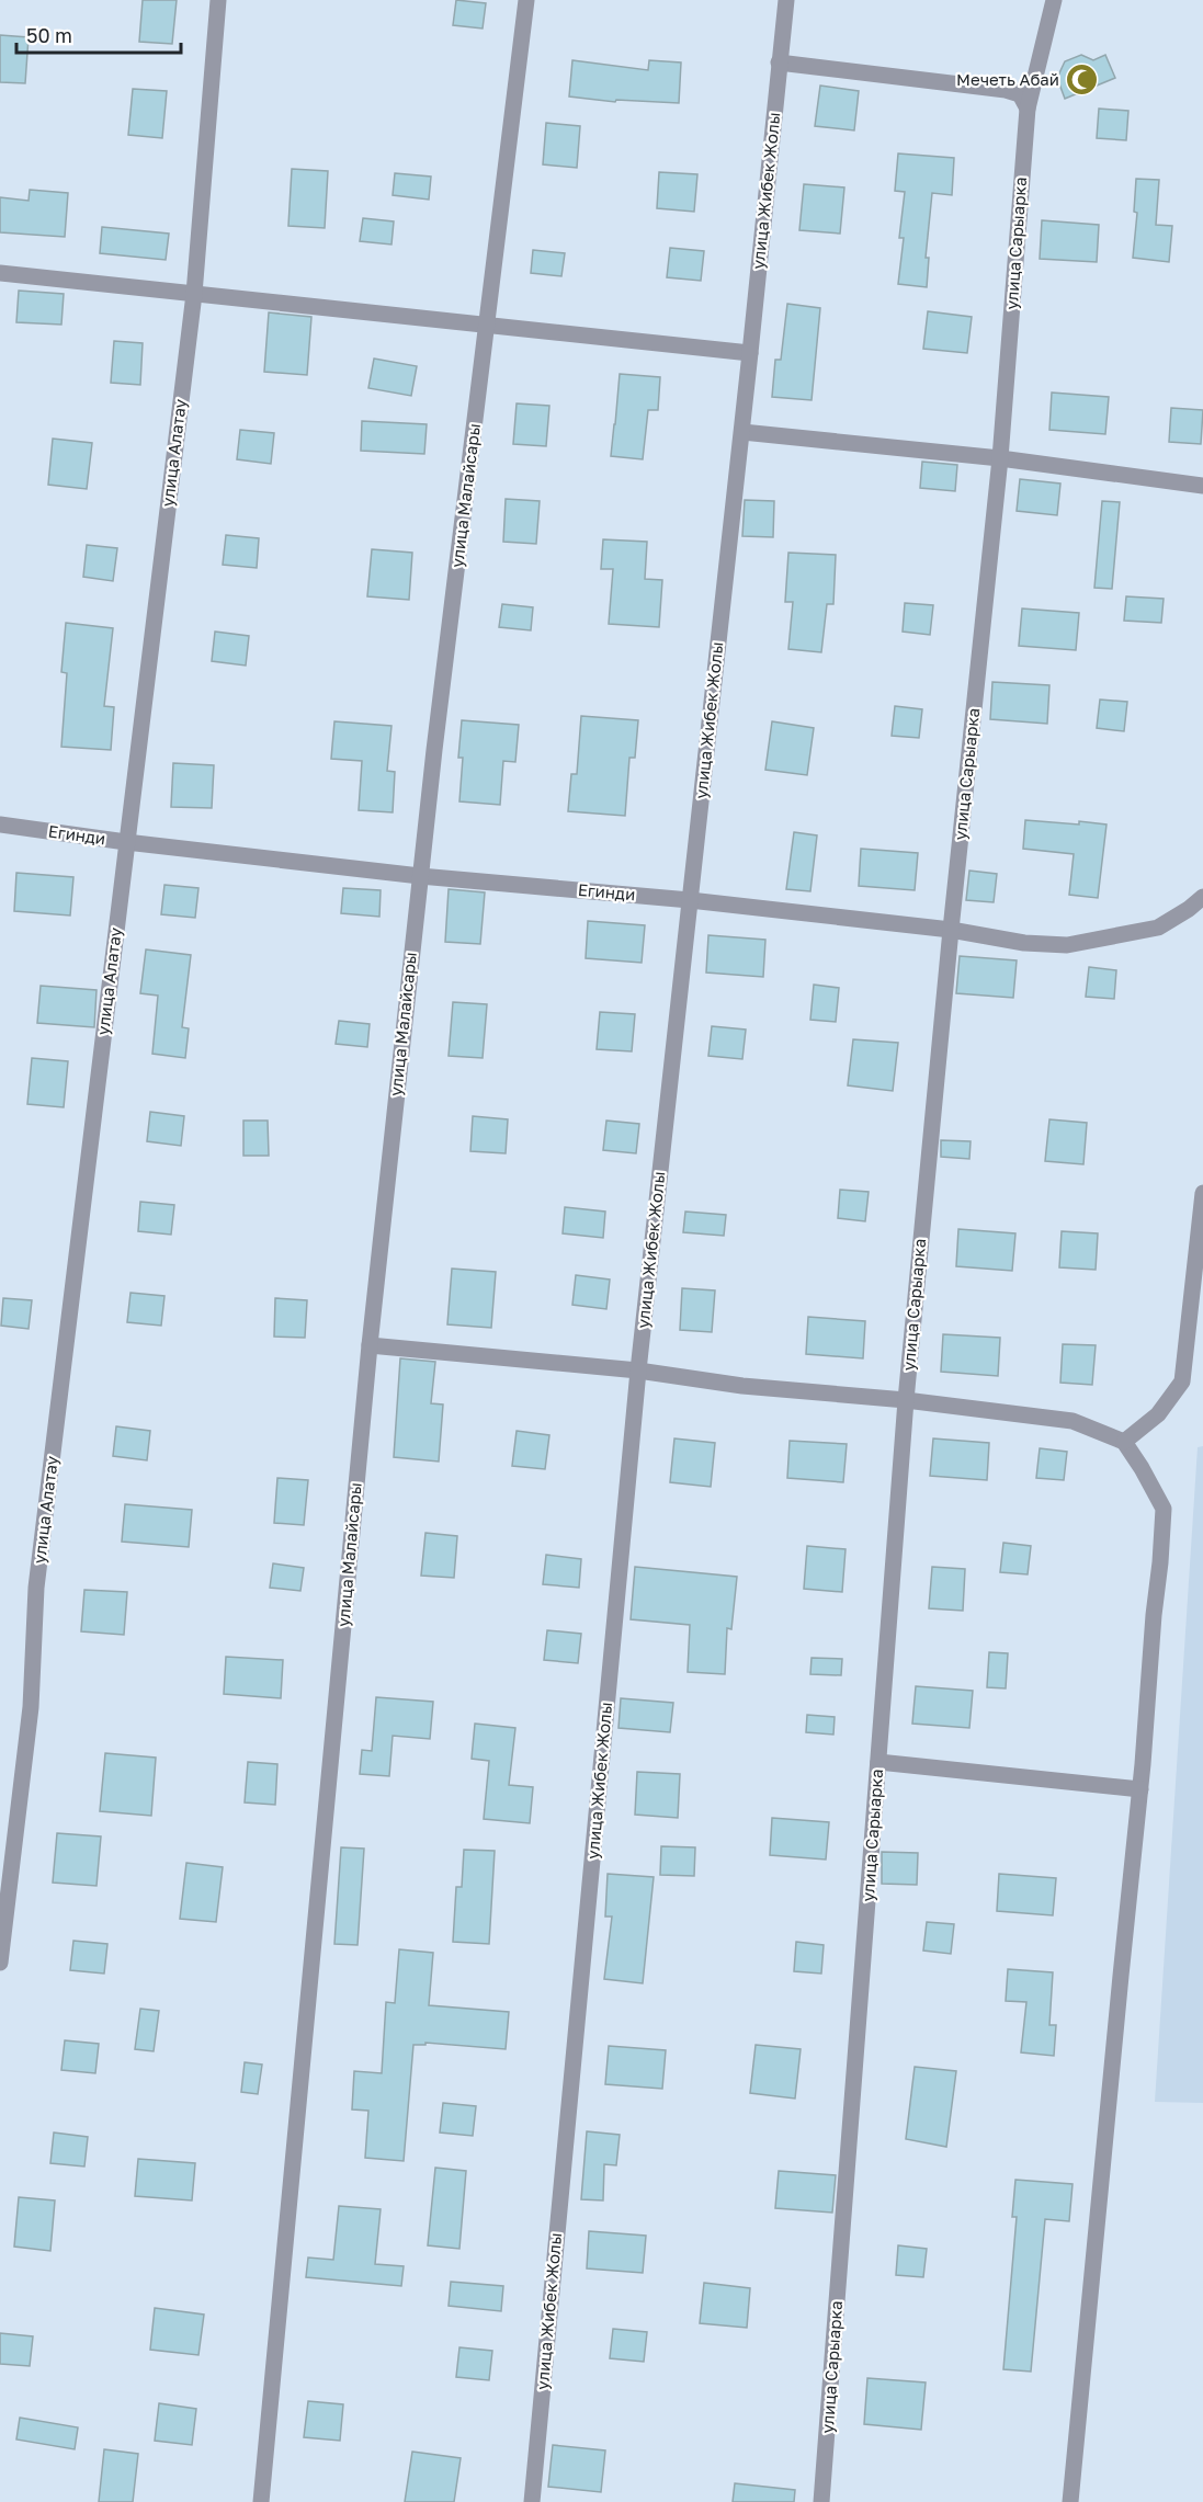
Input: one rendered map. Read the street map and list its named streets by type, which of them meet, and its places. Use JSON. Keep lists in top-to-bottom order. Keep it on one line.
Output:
{"streets":{"street":["улица Жибек Жолы","улица Сарыарка","улица Алатау","улица Малайсары","Егинди"]},"crossings":[["улица Жибек Жолы","Егинди"],["улица Сарыарка","Егинди"],["улица Алатау","Егинди"],["улица Малайсары","Егинди"]],"places":{"mosque":["Мечеть Абай"]},"scale_bar":"50 m"}
